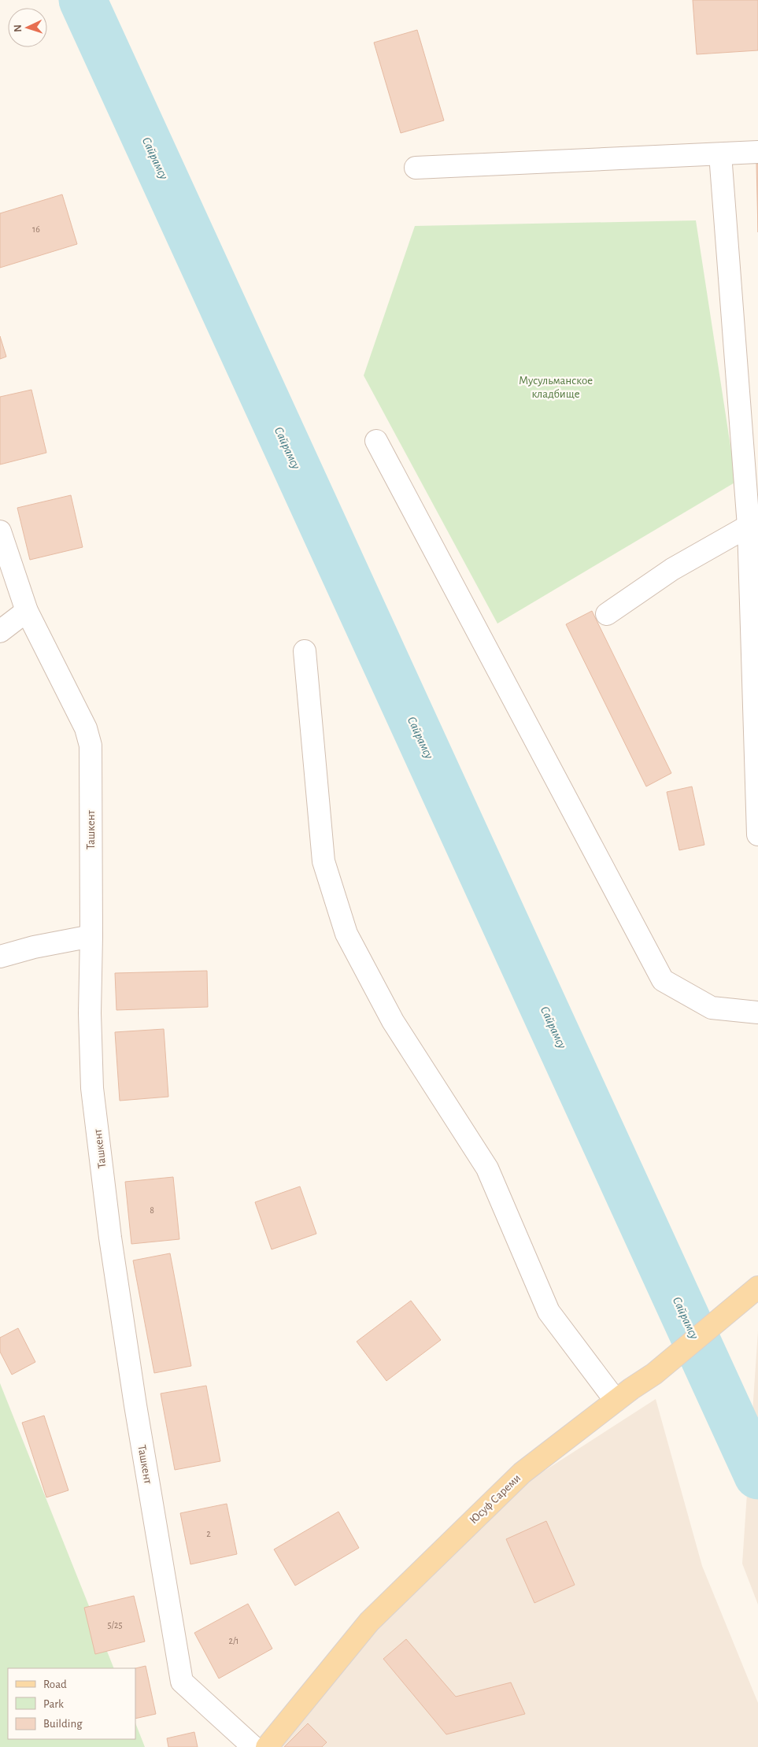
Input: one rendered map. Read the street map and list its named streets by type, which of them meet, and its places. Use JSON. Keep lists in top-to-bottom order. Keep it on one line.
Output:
{"streets":{"main road":["Юсуф Сареми"],"street":["Ташкент"]},"water":["Сайрамсу"],"parks":["Мусульманское кладбище"],"house_numbers":["16","8","2","5/25","2/1"],"legend":["Road","Park","Building"],"north":"left"}
